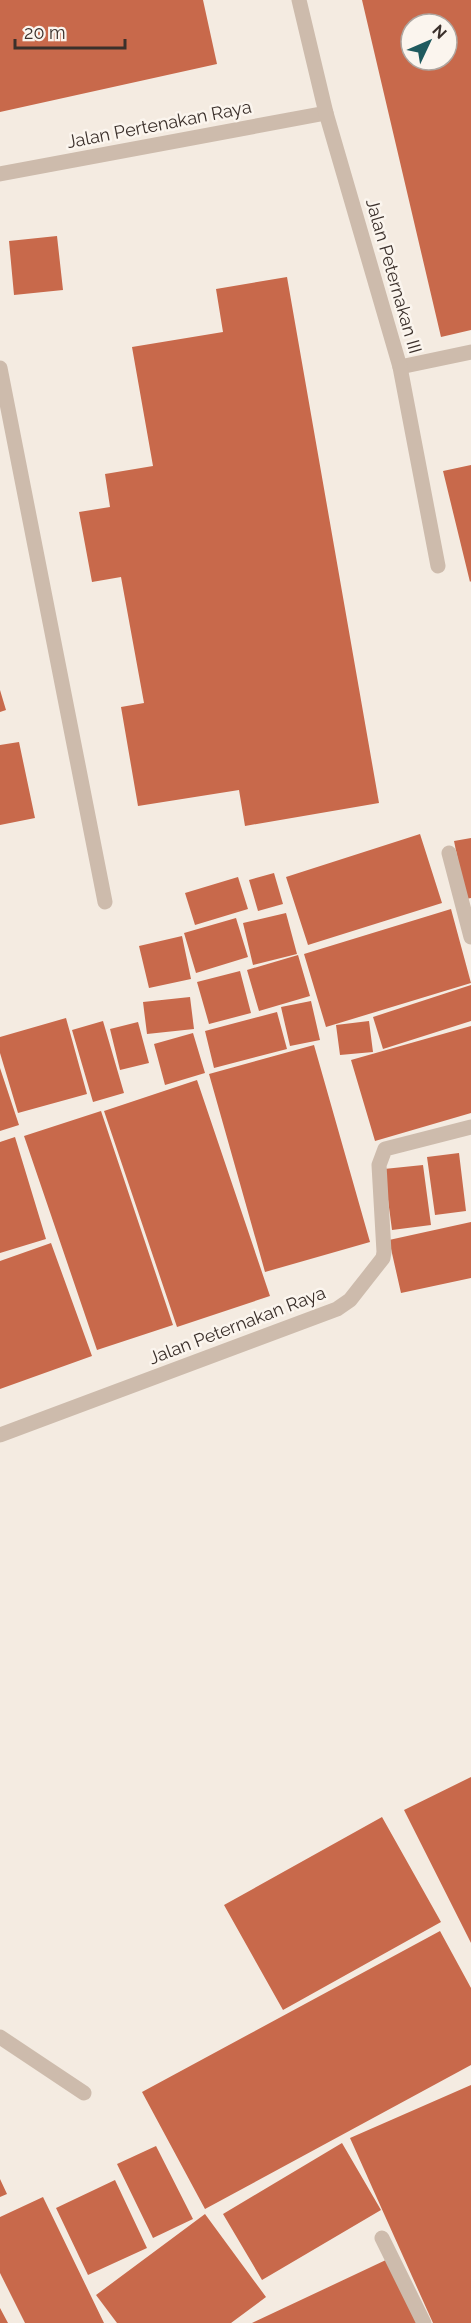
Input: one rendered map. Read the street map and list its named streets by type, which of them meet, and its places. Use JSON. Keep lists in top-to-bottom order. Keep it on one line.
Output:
{"streets":{"street":["Jalan Pertenakan Raya","Jalan Peternakan III","Jalan Peternakan Raya"]},"crossings":[["Jalan Pertenakan Raya","Jalan Peternakan III"]],"scale_bar":"20 m","north":"top right"}
